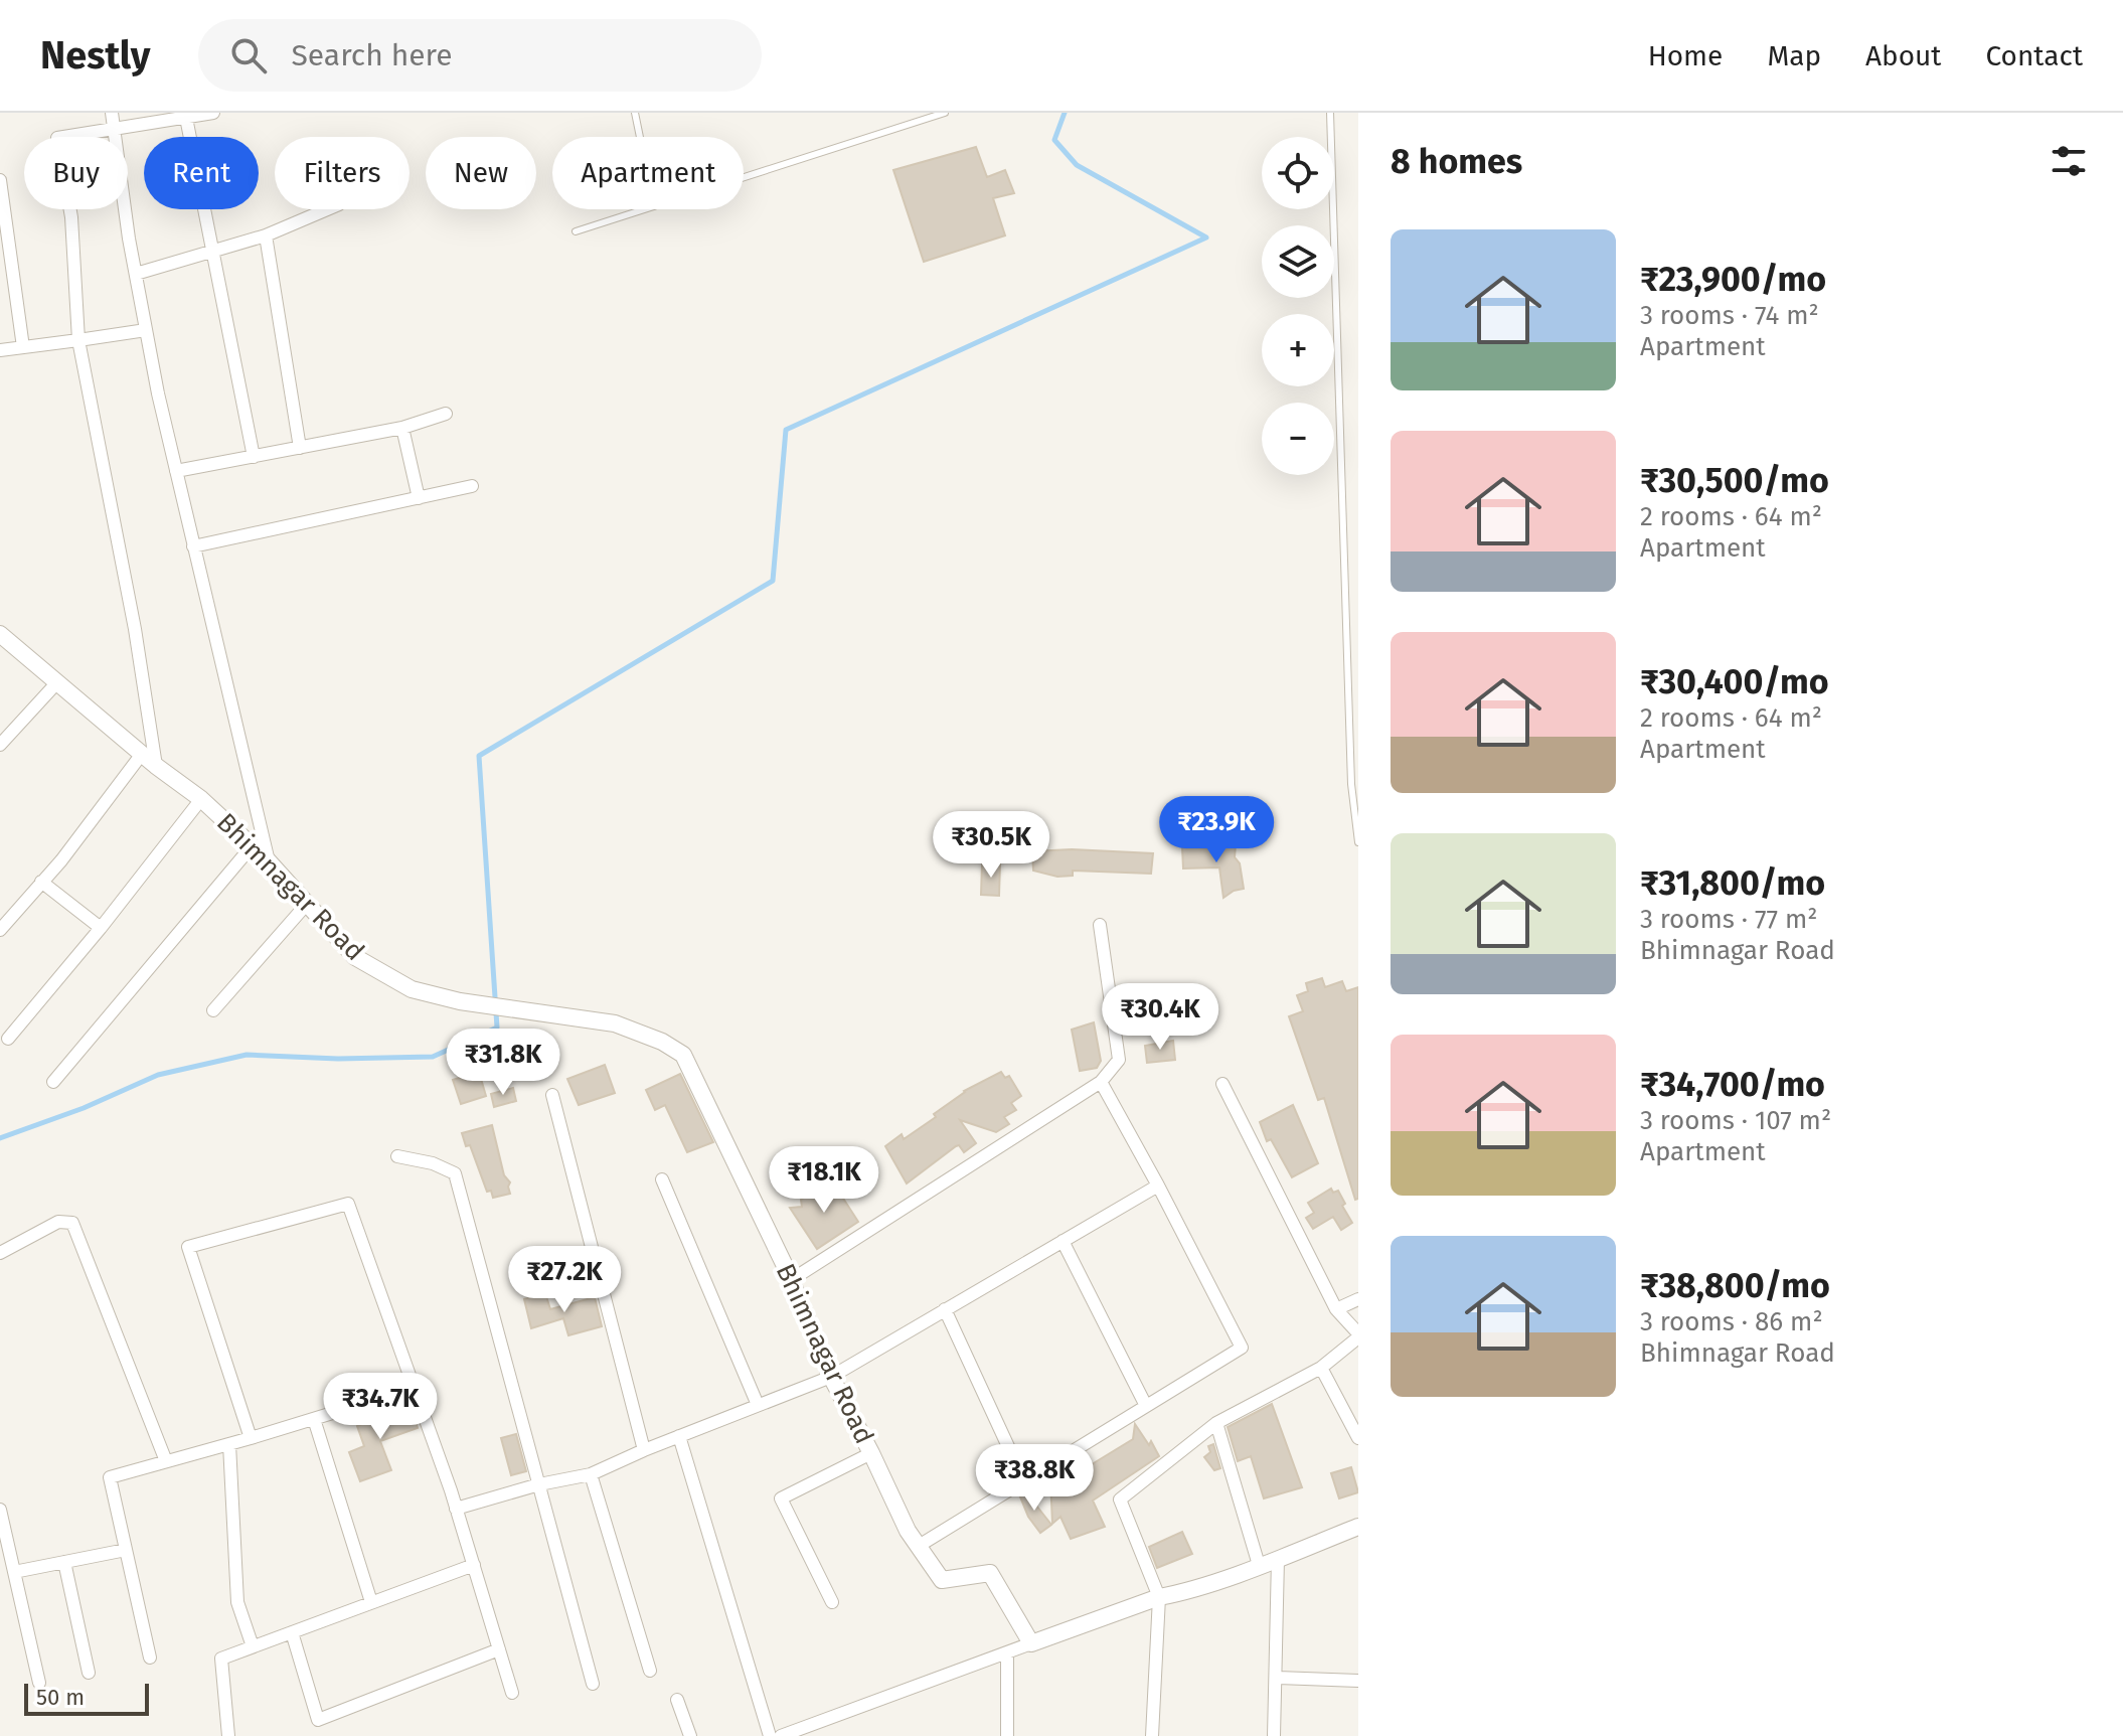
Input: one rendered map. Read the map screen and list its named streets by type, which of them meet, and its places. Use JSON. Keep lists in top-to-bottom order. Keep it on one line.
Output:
{"streets":{"street":["Bhimnagar Road"]},"scale_bar":"50 m","page":{"header":"Nestly","search":"Search here","nav":["Home","Map","About","Contact"],"heading":"8 homes","map_buttons":["+","−"],"chip":["Buy","Rent","Filters","New","Apartment"],"list":[{"name":"₹23,900/mo","note":"3 rooms · 74 m² · Apartment"},{"name":"₹30,500/mo","note":"2 rooms · 64 m² · Apartment"},{"name":"₹30,400/mo","note":"2 rooms · 64 m² · Apartment"},{"name":"₹31,800/mo","note":"3 rooms · 77 m² · Bhimnagar Road"},{"name":"₹34,700/mo","note":"3 rooms · 107 m² · Apartment"},{"name":"₹38,800/mo","note":"3 rooms · 86 m² · Bhimnagar Road"}],"price":["₹23.9K","₹30.5K","₹30.4K","₹31.8K","₹18.1K","₹27.2K","₹34.7K","₹38.8K"],"scale":"50 m"}}
